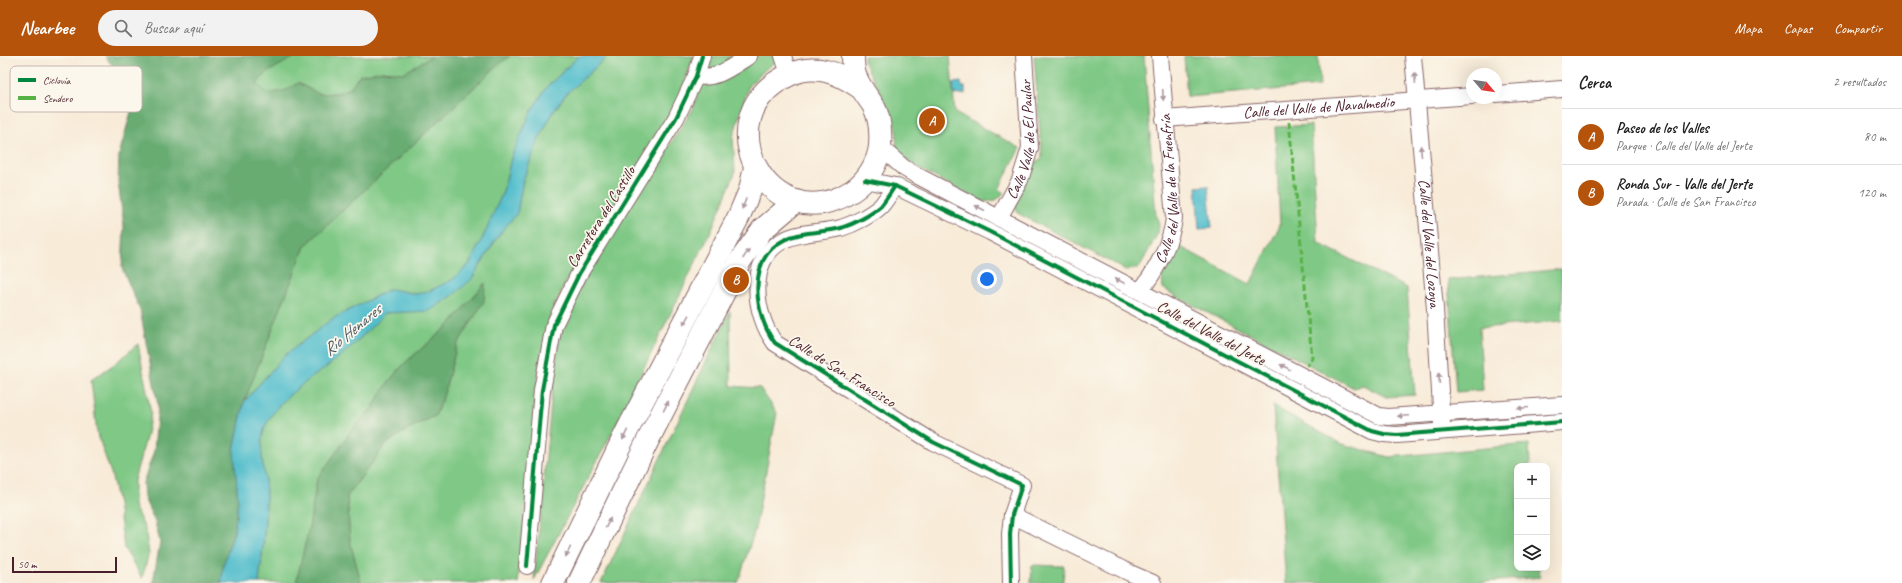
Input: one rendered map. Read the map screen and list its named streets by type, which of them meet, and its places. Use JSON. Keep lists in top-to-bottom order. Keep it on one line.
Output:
{"streets":{"street":["Calle del Valle de Navalmedio","Calle Valle de El Paular","Calle del Valle de la Fuenfría","Carretera del Castillo","Calle del Valle del Lozoya","Calle del Valle del Jerte","Calle de San Francisco"]},"crossings":[["Calle del Valle de Navalmedio","Calle del Valle de la Fuenfría"],["Calle del Valle de Navalmedio","Calle del Valle del Lozoya"],["Calle Valle de El Paular","Calle del Valle del Jerte"],["Calle del Valle de la Fuenfría","Calle del Valle del Jerte"],["Calle del Valle del Lozoya","Calle del Valle del Jerte"],["Calle del Valle del Jerte","Calle de San Francisco"]],"one_way":["Calle del Valle del Lozoya"],"water":["Río Henares"],"legend":["Ciclovía","Sendero"],"scale_bar":"50 m","north":"bottom right","page":{"header":"Nearbee","search":"Buscar aquí","nav":["Mapa","Capas","Compartir"],"heading":["Cerca","2 resultados"],"pins":["A","B"],"list":[{"mark":"A","name":"Paseo de los Valles","note":"Parque · Calle del Valle del Jerte","value":"80 m"},{"mark":"B","name":"Ronda Sur - Valle del Jerte","note":"Parada · Calle de San Francisco","value":"120 m"}],"map_buttons":["+","−"],"scale":"50 m"}}
